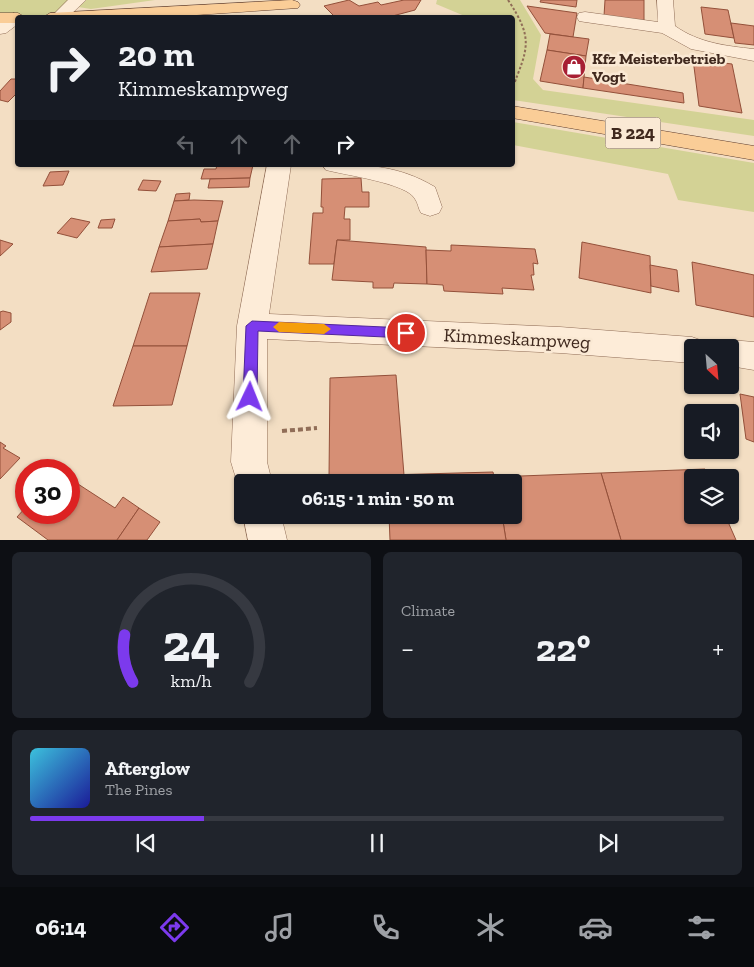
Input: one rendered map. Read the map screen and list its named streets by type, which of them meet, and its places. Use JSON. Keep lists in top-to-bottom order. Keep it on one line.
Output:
{"streets":{"main road":["B 224"],"street":["Kimmeskampweg"]},"places":{"shop":["Kfz Meisterbetrieb Vogt"]},"north":"bottom right","page":{"turn":["20 m","Kimmeskampweg"],"limit":"30","trip":"06:15 · 1 min · 50 m","tile":"Climate","heat":["−","22°","+"],"song":["Afterglow","The Pines"],"tabs":"06:14","gauge":["24","km/h"]}}
